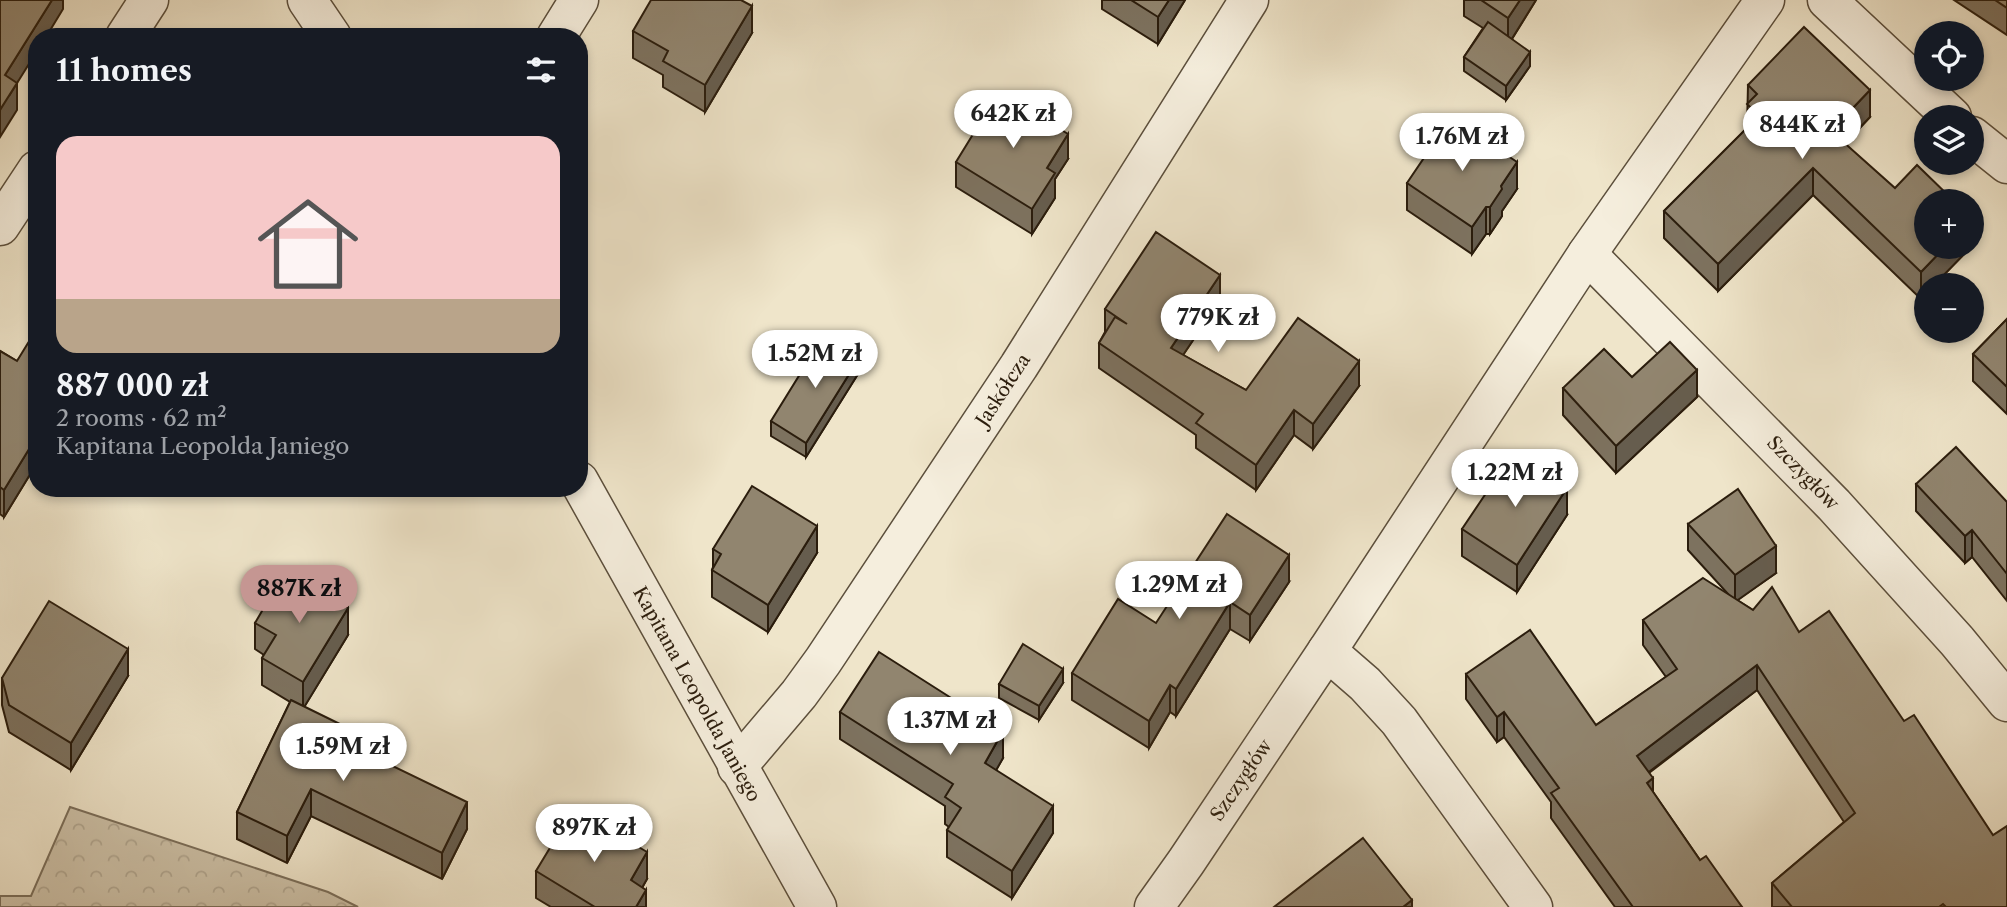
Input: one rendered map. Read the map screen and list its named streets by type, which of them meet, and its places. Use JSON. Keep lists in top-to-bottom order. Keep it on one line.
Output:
{"streets":{"street":["Jaskółcza","Szczygłów","Kapitana Leopolda Janiego"]},"crossings":[["Jaskółcza","Kapitana Leopolda Janiego"]],"page":{"map_buttons":["+","−"],"heading":"11 homes","price":["642K zł","844K zł","1.76M zł","779K zł","1.52M zł","1.22M zł","1.29M zł","887K zł","1.37M zł","1.59M zł","897K zł"],"list":[{"name":"887 000 zł","note":"2 rooms · 62 m² · Kapitana Leopolda Janiego"}]}}
